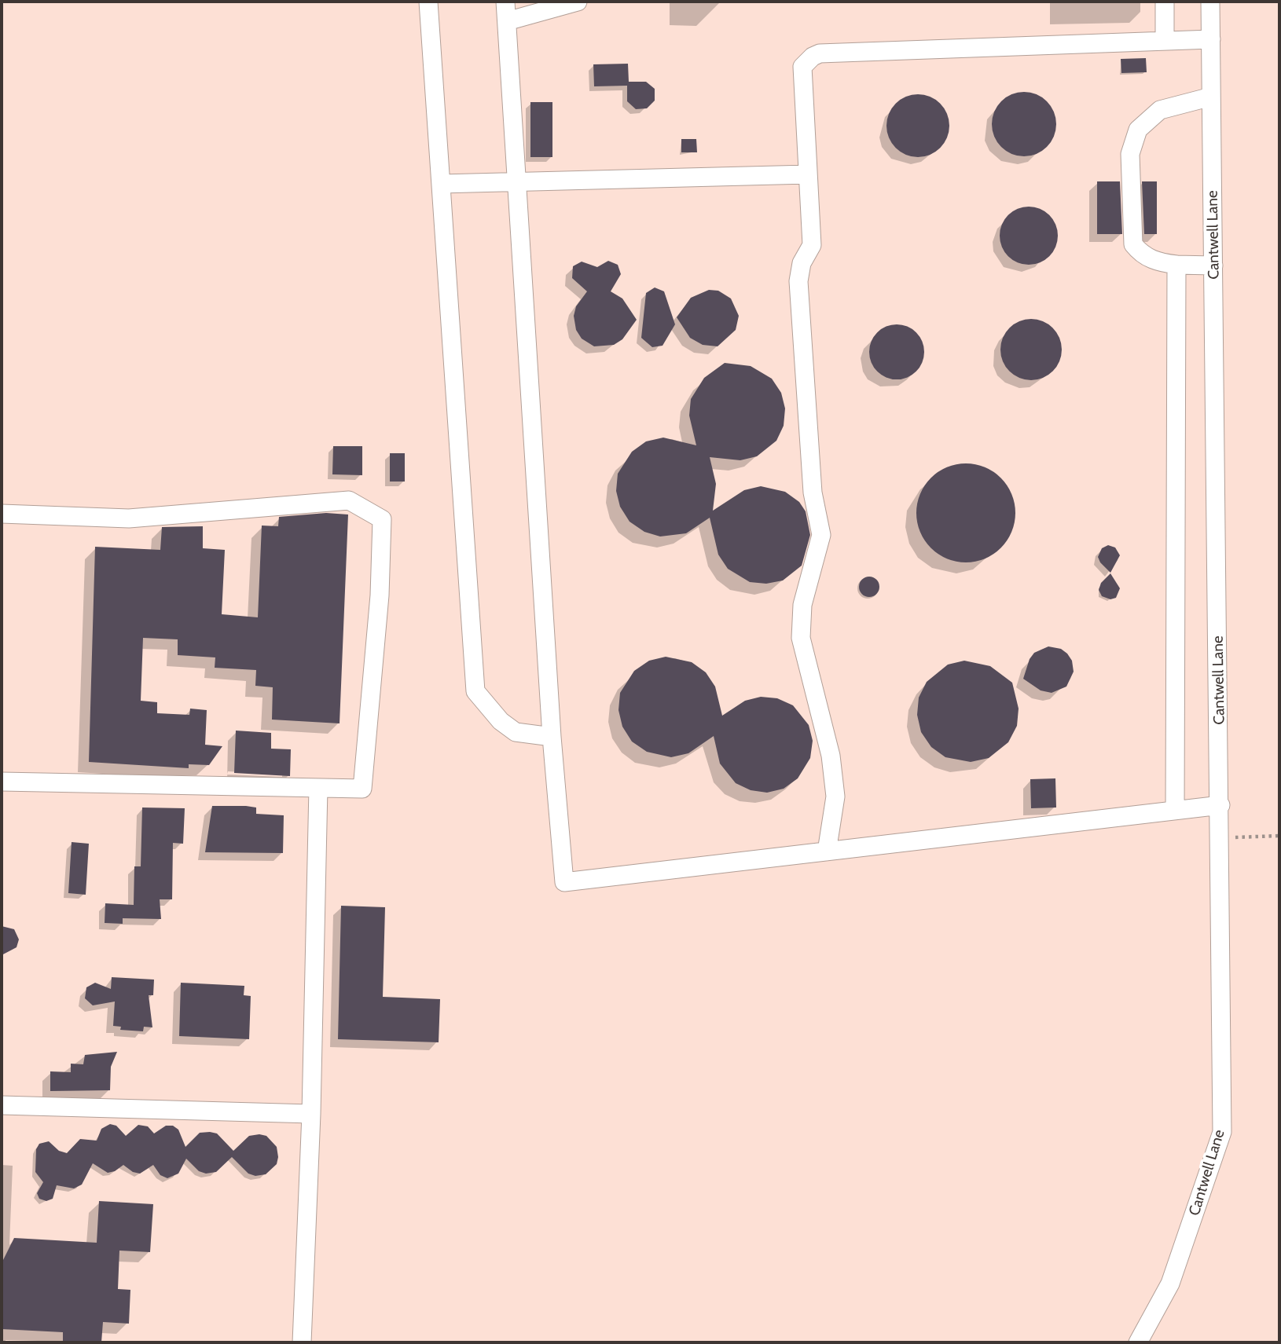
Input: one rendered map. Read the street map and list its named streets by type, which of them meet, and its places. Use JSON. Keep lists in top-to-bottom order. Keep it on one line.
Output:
{"streets":{"street":["Cantwell Lane"]}}
